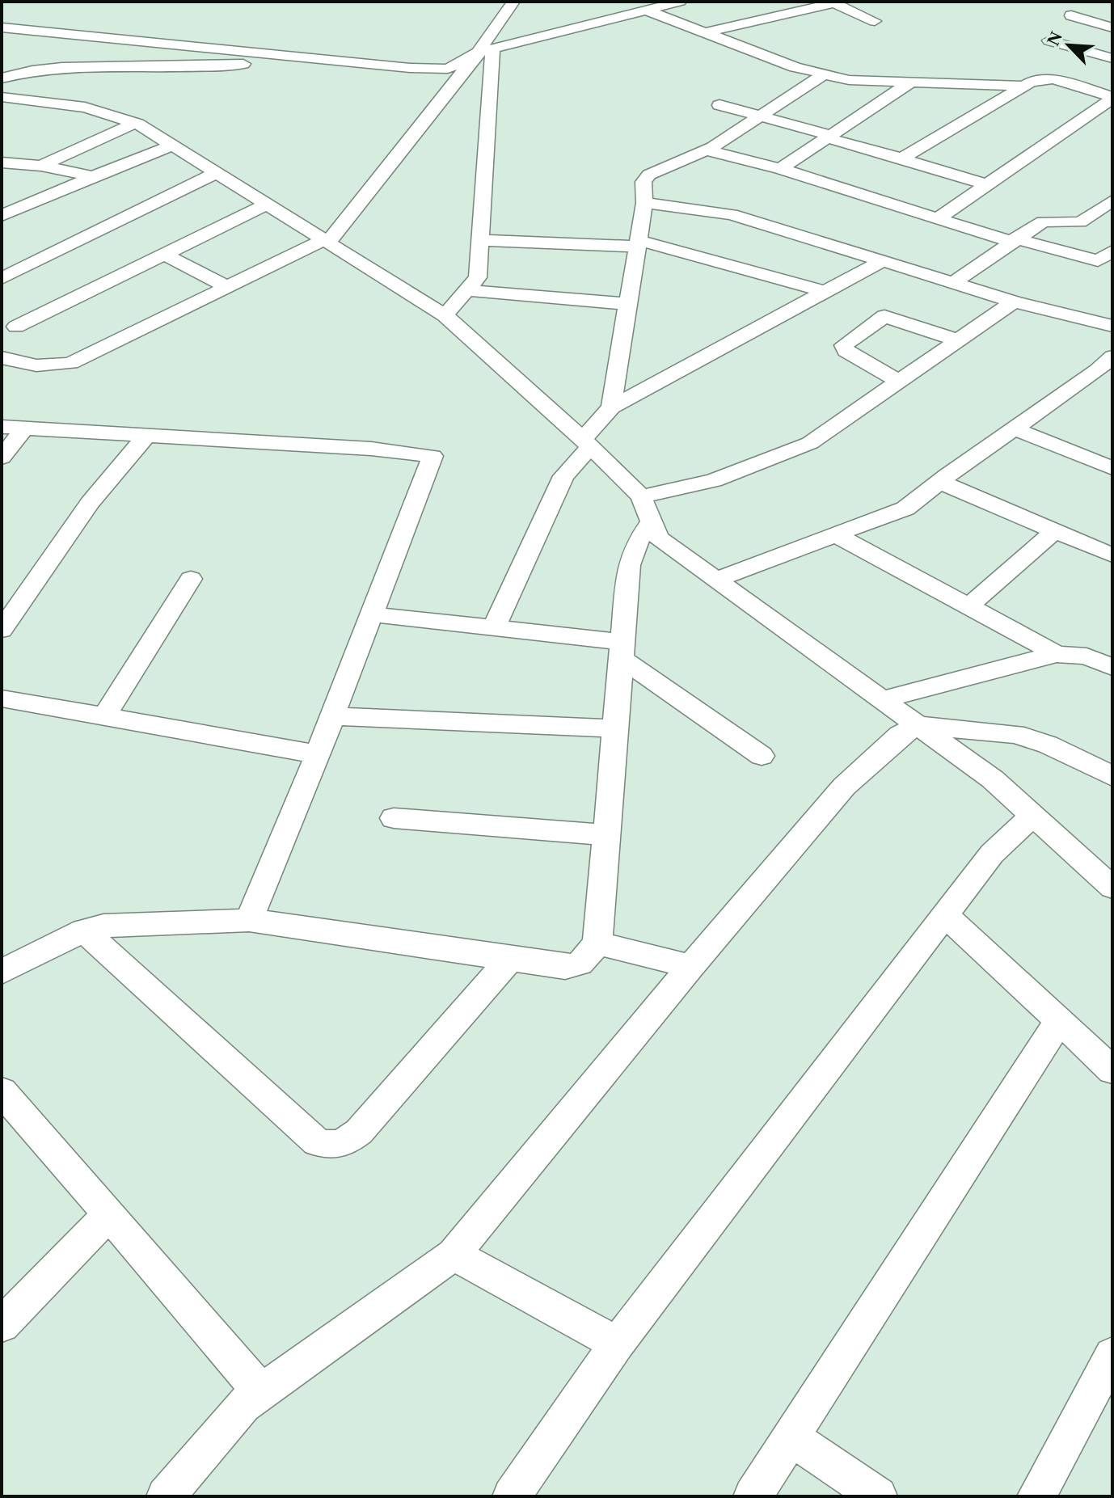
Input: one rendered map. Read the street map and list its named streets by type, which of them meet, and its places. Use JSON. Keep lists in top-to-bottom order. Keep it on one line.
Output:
{"north":"top left"}
